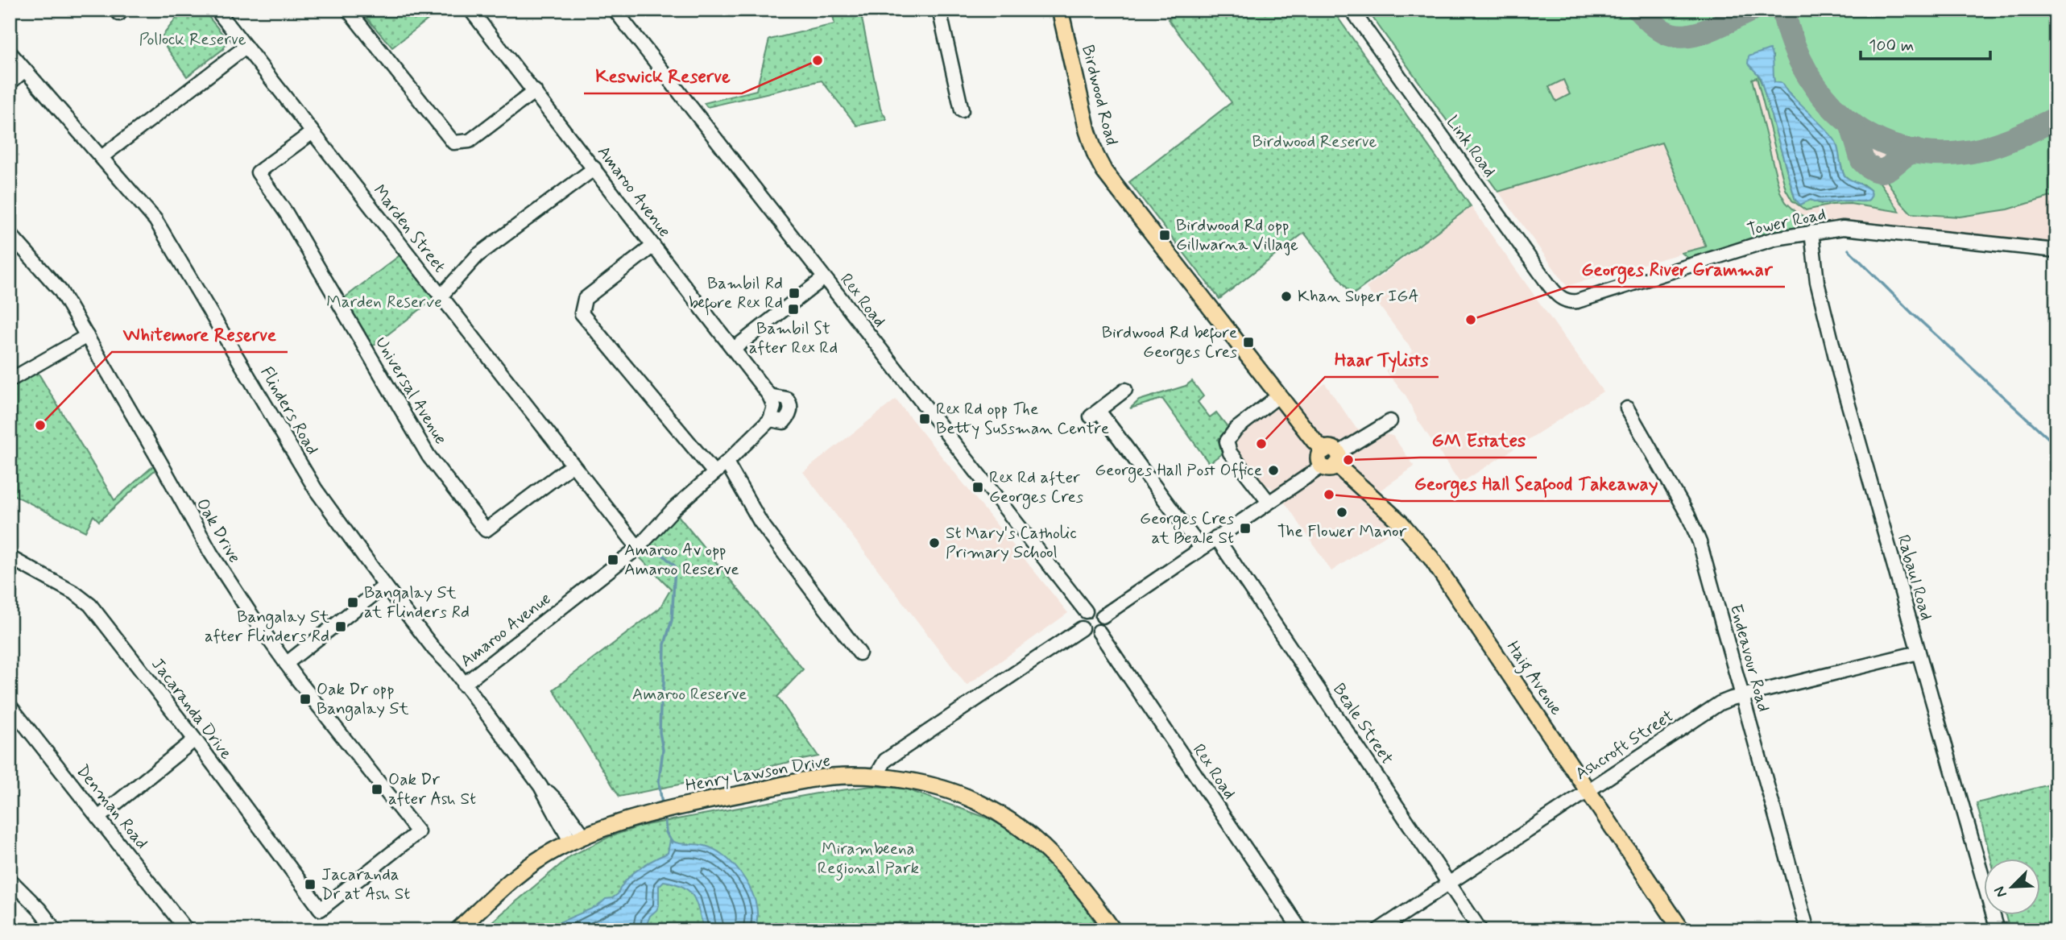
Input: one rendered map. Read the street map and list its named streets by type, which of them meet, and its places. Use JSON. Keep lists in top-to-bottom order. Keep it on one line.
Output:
{"streets":{"main road":["Birdwood Road","Haig Avenue","Henry Lawson Drive"],"street":["Link Road","Amaroo Avenue","Tower Road","Marden Street","Rex Road","Universal Avenue","Flinders Road","Oak Drive","Rabaul Road","Endeavour Road","Jacaranda Drive","Beale Street","Ashcroft Street","Denman Road"]},"crossings":[["Birdwood Road","Haig Avenue"],["Link Road","Tower Road"],["Amaroo Avenue","Marden Street"],["Amaroo Avenue","Flinders Road"],["Tower Road","Rabaul Road"],["Marden Street","Universal Avenue"],["Flinders Road","Henry Lawson Drive"],["Oak Drive","Jacaranda Drive"],["Rabaul Road","Ashcroft Street"],["Endeavour Road","Ashcroft Street"],["Haig Avenue","Ashcroft Street"],["Beale Street","Ashcroft Street"]],"parks":["Pollock Reserve","Birdwood Reserve","Marden Reserve","Amaroo Reserve","Mirambeena Regional Park"],"places":{"other":["Keswick Reserve","Khan Super IGA","Georges River Grammar","Whitemore Reserve","Haar Tylists","GM Estates","Georges Hall Post Office","Georges Hall Seafood Takeaway","The Flower Manor","St Mary's Catholic Primary School"],"transit":["Birdwood Rd opp Gillwarna Village","Bambil Rd before Rex Rd","Bambil St after Rex Rd","Birdwood Rd before Georges Cres","Rex Rd opp The Betty Sussman Centre","Rex Rd after Georges Cres","Georges Cres at Beale St","Amaroo Av opp Amaroo Reserve","Bangalay St at Flinders Rd","Bangalay St after Flinders Rd","Oak Dr opp Bangalay St","Oak Dr after Ash St","Jacaranda Dr at Ash St"]},"scale_bar":"100 m","north":"bottom left"}
